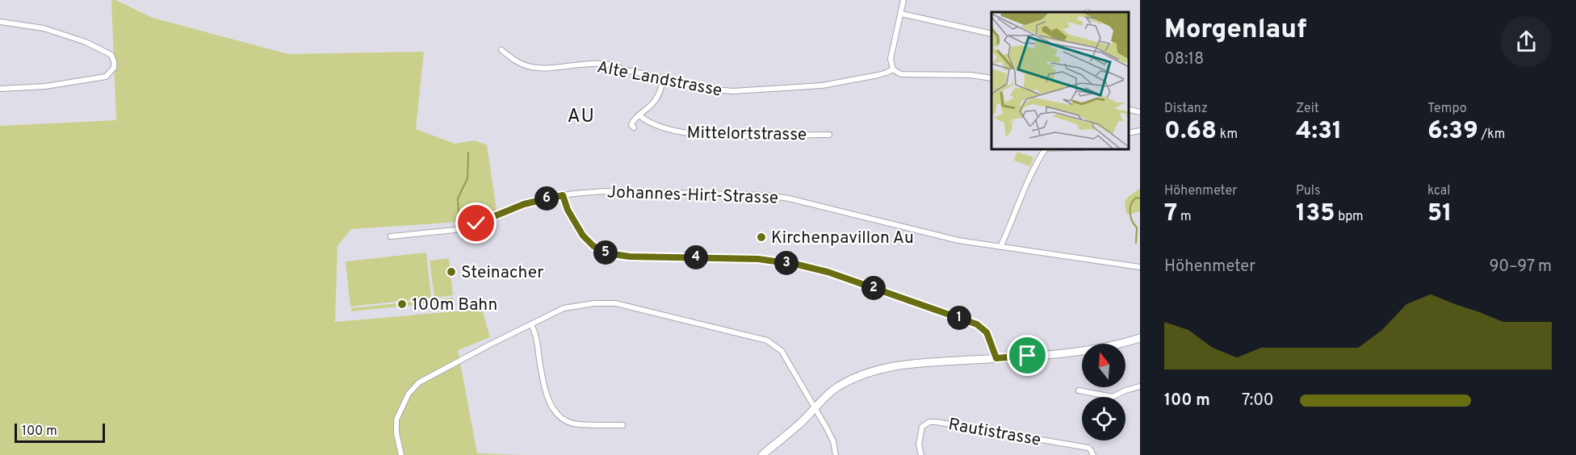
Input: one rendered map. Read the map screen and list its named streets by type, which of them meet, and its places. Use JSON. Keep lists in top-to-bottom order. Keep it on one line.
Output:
{"streets":{"street":["Alte Landstrasse","Mittelortstrasse","Johannes-Hirt-Strasse","Rautistrasse"]},"districts":["AU"],"places":["Kirchenpavillon Au","Steinacher","100m Bahn"],"scale_bar":"100 m","north":"top","page":{"heading":["Morgenlauf","08:18"],"stats":[["Distanz","0.68 km"],["Zeit","4:31"],["Tempo","6:39 /km"],["Höhenmeter","7 m"],["Puls","135 bpm"],["kcal","51"]],"pins":["6","5","4","3","2","1"],"chart":["Höhenmeter","90–97 m"],"list":[{"name":"100 m","note":"7:00"}],"scale":"100 m"}}
